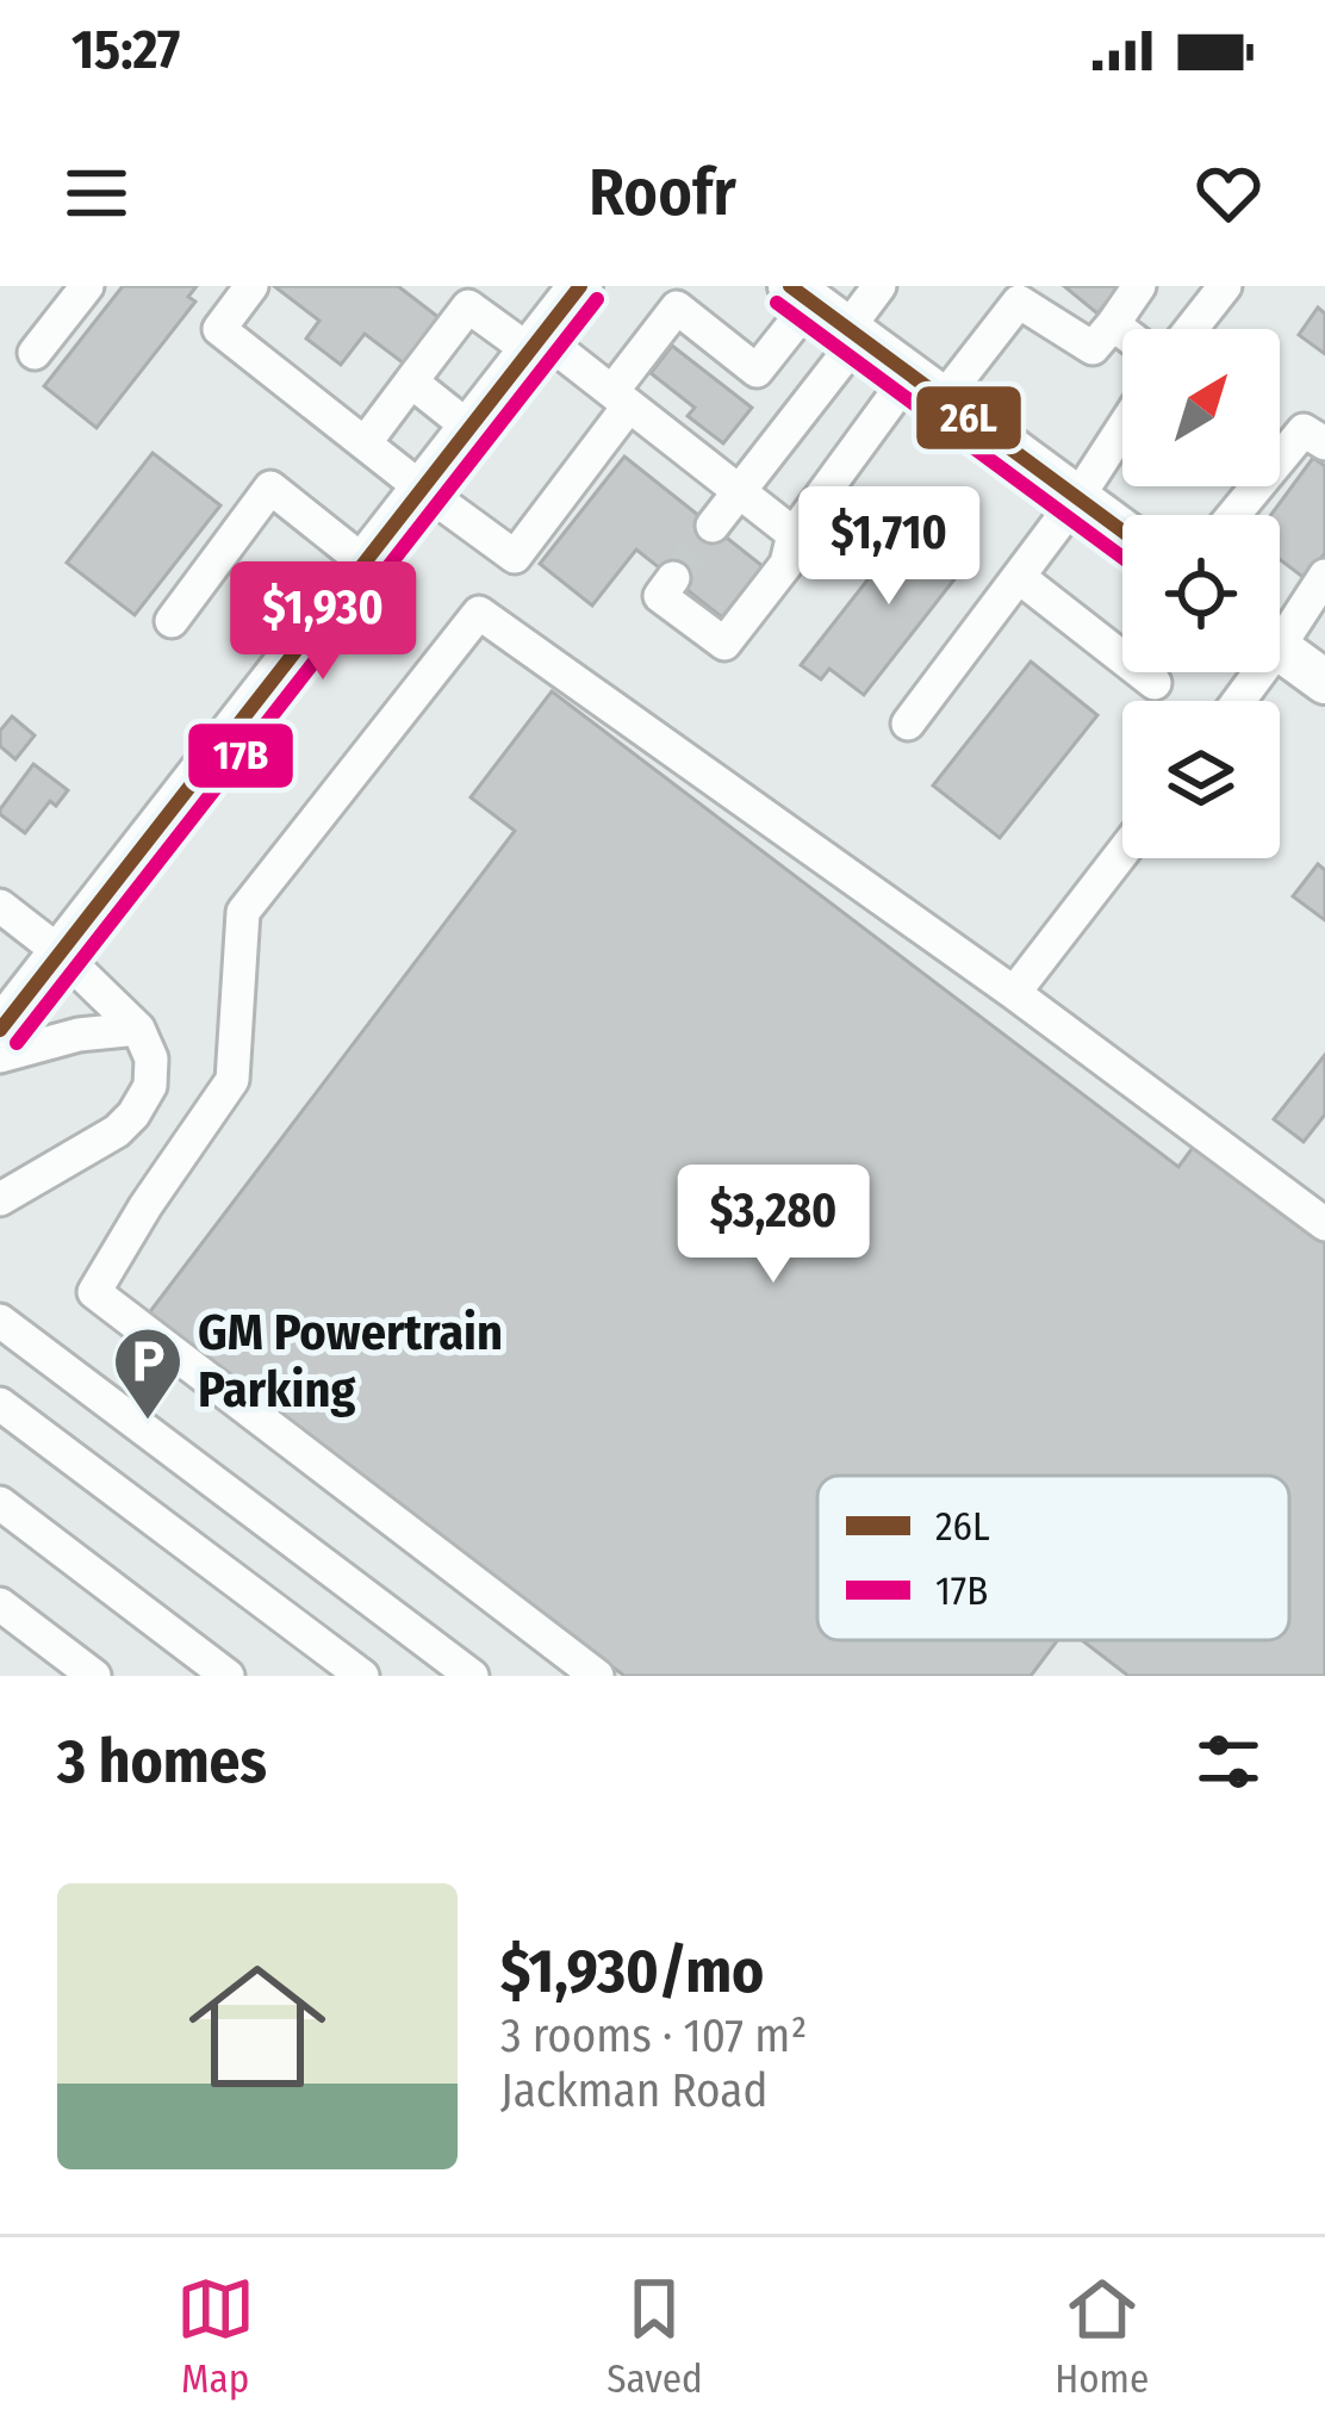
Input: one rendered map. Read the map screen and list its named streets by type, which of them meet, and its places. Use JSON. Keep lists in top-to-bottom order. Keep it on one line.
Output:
{"places":{"parking":["GM Powertrain Parking"]},"lines":["transit line 26L","transit line 17B"],"legend":["26L","17B"],"north":"top right","page":{"status":"15:27","header":"Roofr","price":["$1,710","$1,930","$3,280"],"heading":"3 homes","list":[{"name":"$1,930/mo","note":"3 rooms · 107 m² · Jackman Road"}],"tabs":["Map","Saved","Home"]}}
